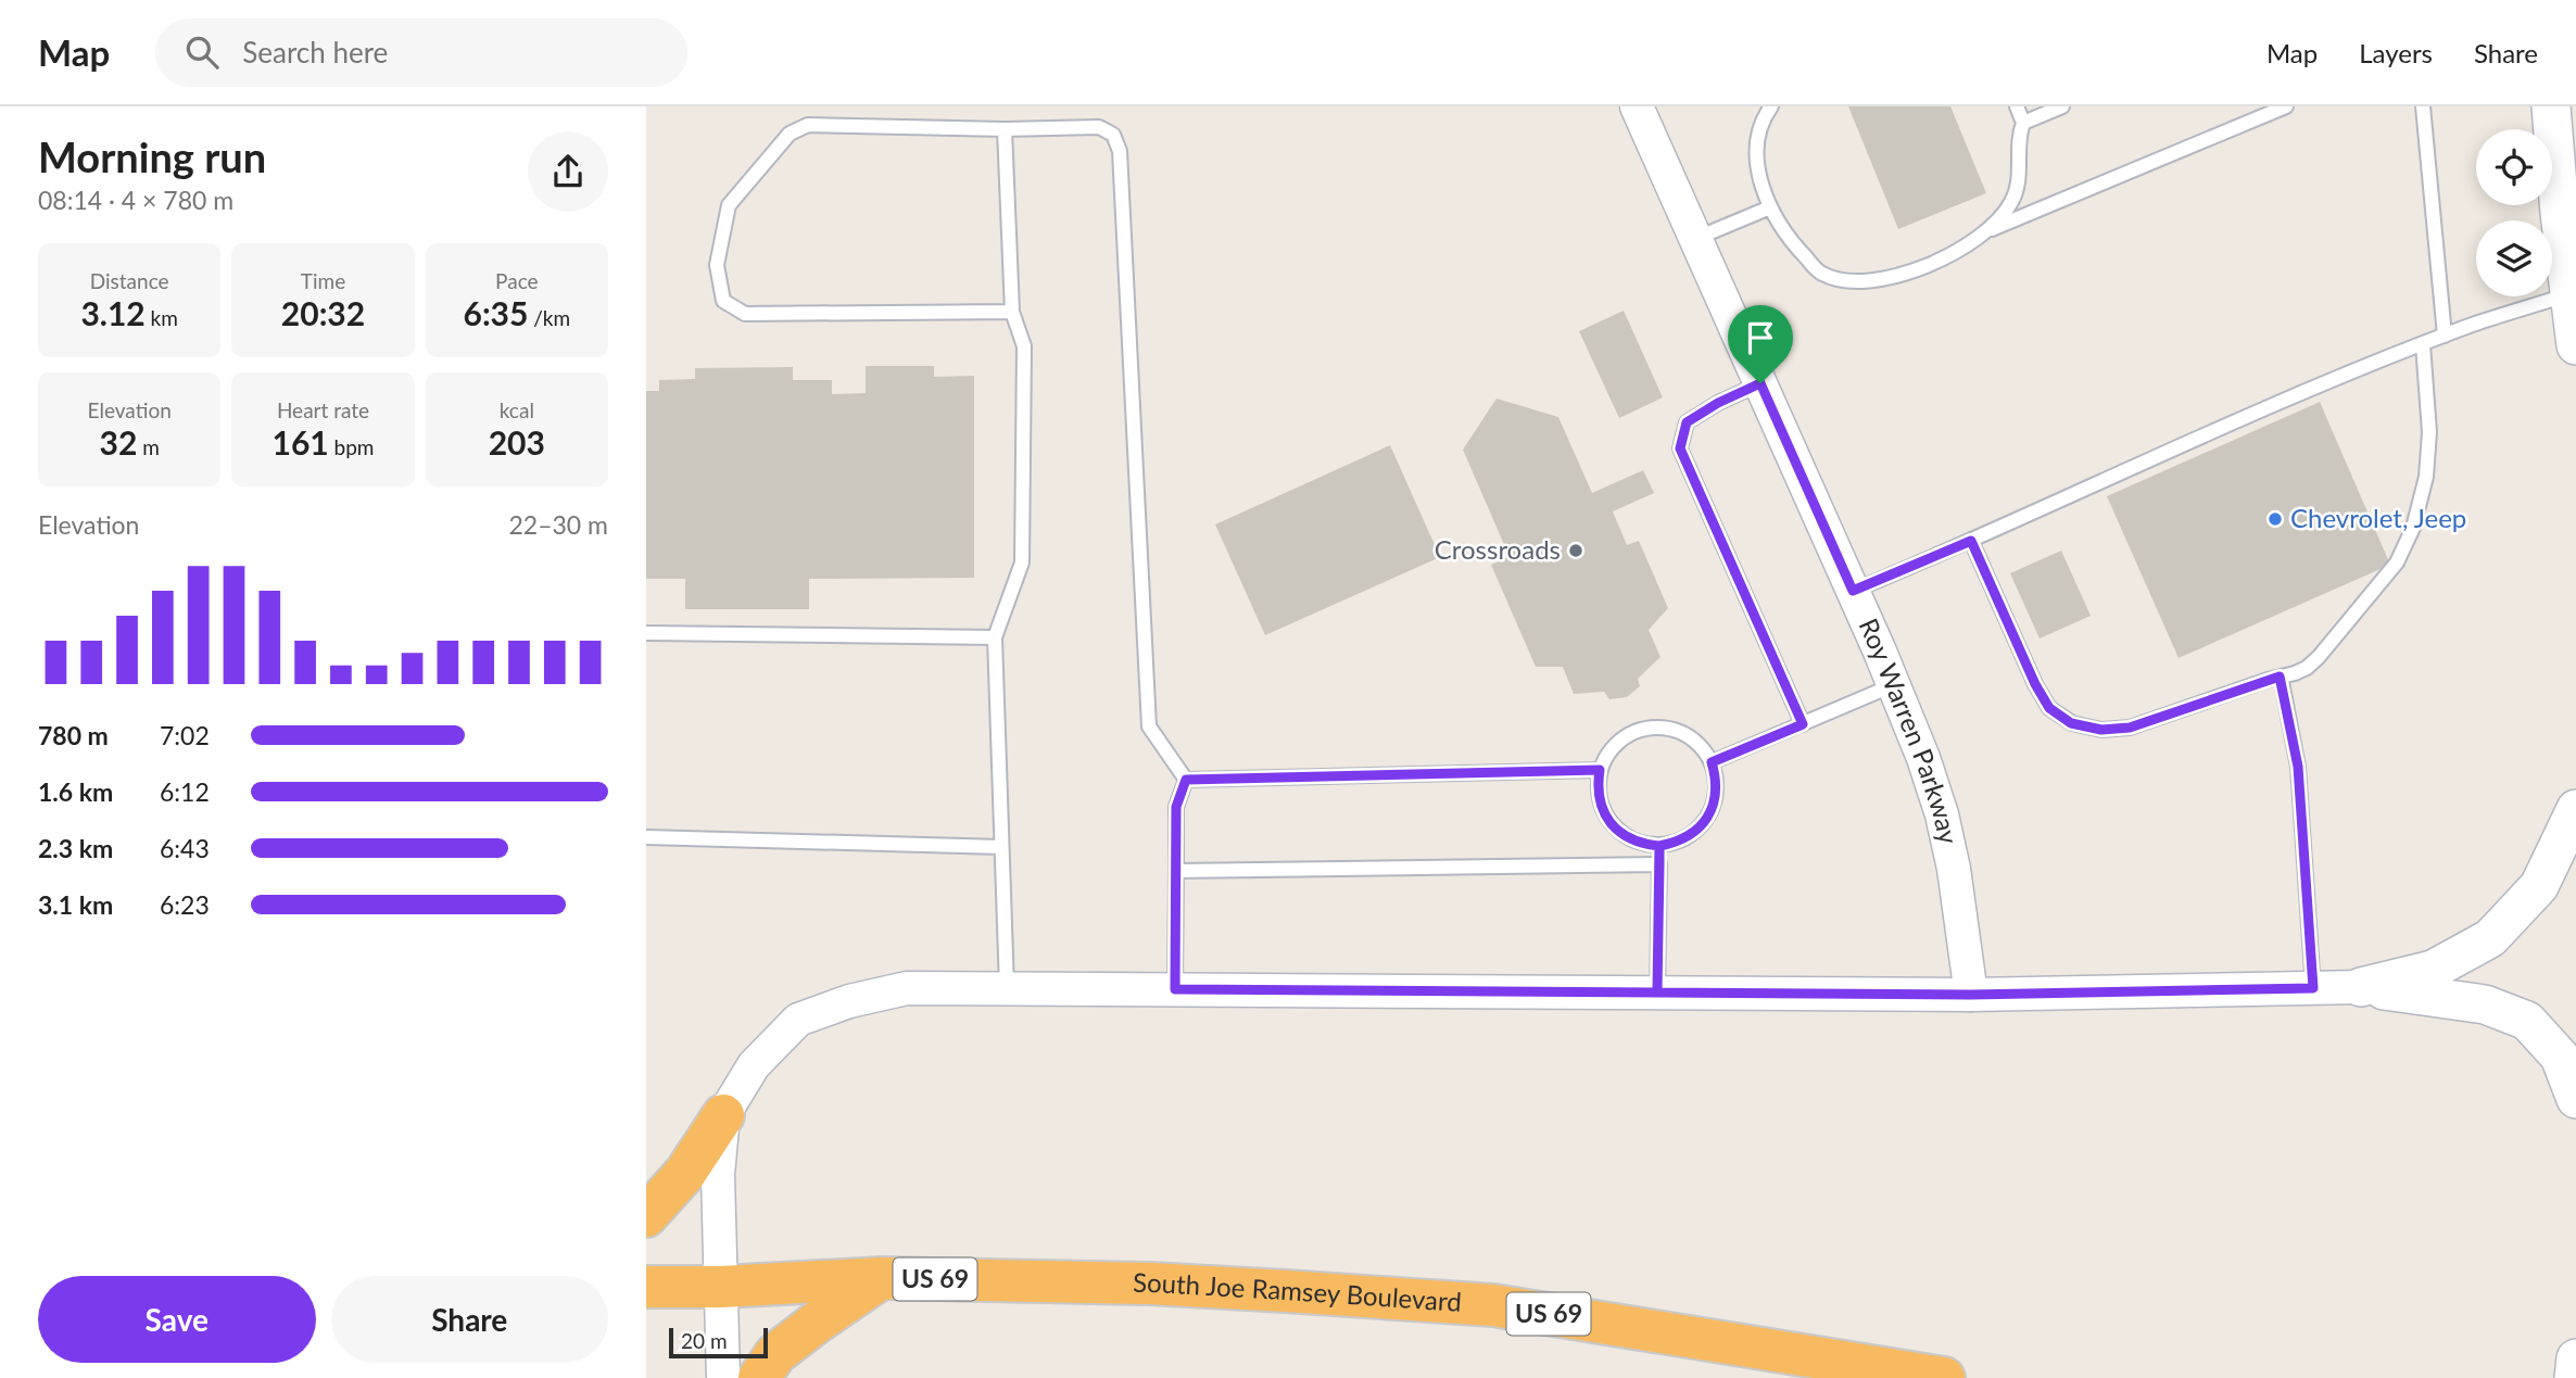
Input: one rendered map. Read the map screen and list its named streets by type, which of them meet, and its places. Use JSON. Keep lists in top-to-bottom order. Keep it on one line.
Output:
{"streets":{"highway":["US 69","South Joe Ramsey Boulevard"],"street":["Roy Warren Parkway"]},"places":["Chevrolet, Jeep","Crossroads"],"scale_bar":"20 m","page":{"header":"Map","search":"Search here","nav":["Map","Layers","Share"],"heading":["Morning run","08:14 · 4 × 780 m"],"stats":[["Distance","3.12 km"],["Time","20:32"],["Pace","6:35 /km"],["Elevation","32 m"],["Heart rate","161 bpm"],["kcal","203"]],"chart":["Elevation","22–30 m"],"list":[{"name":"780 m","note":"7:02"},{"name":"1.6 km","note":"6:12"},{"name":"2.3 km","note":"6:43"},{"name":"3.1 km","note":"6:23"}],"buttons":["Save","Share"],"scale":"20 m"}}
